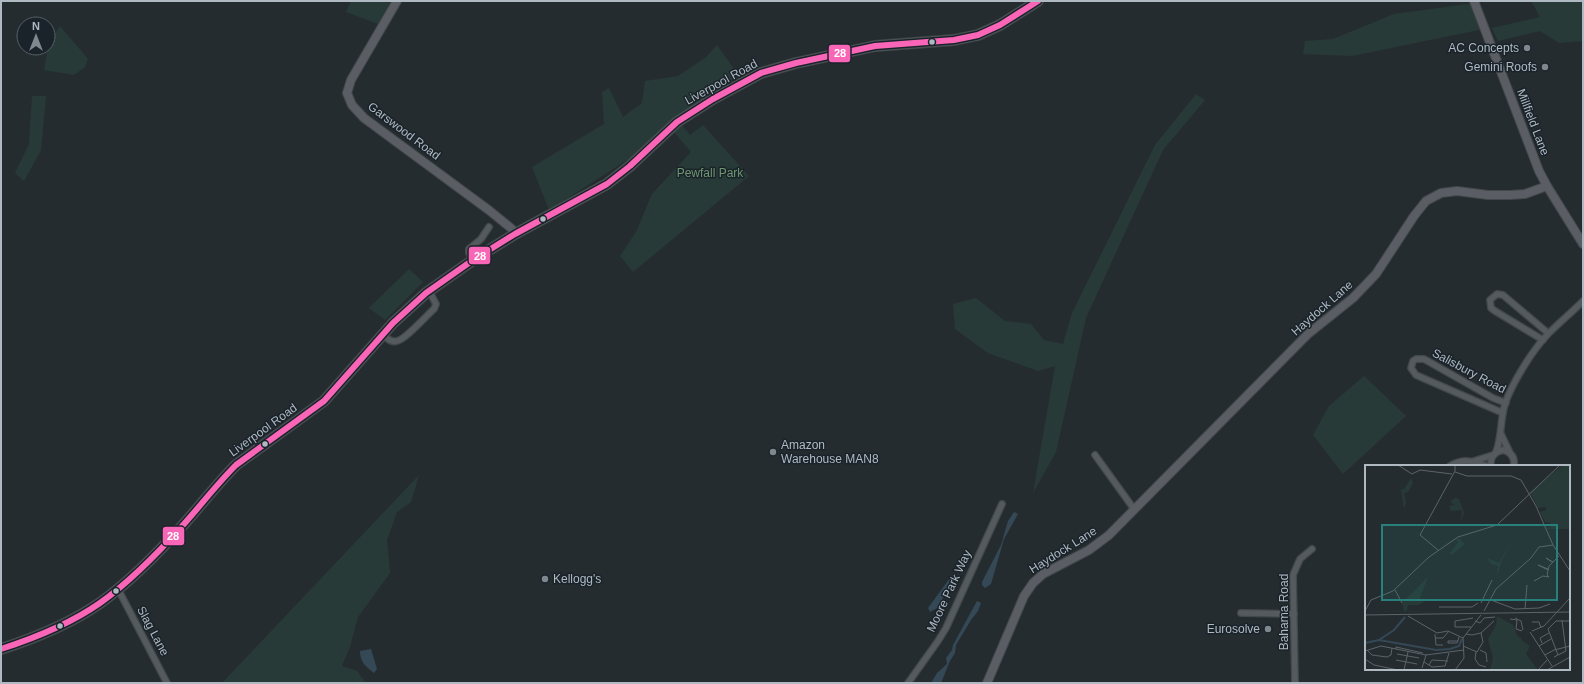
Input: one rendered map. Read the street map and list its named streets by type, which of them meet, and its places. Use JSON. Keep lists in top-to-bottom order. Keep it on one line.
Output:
{"streets":{"highway":["Liverpool Road"],"street":["Millfield Lane","Garswood Road","Haydock Lane","Salisbury Road","Moore Park Way","Bahama Road","Slag Lane"]},"crossings":[["Liverpool Road","Garswood Road"],["Liverpool Road","Slag Lane"],["Millfield Lane","Haydock Lane"]],"parks":["Pewfall Park"],"places":["AC Concepts","Gemini Roofs","Amazon Warehouse MAN8","Kellogg's","Eurosolve"],"lines":["transit line 28"],"north":"top"}
